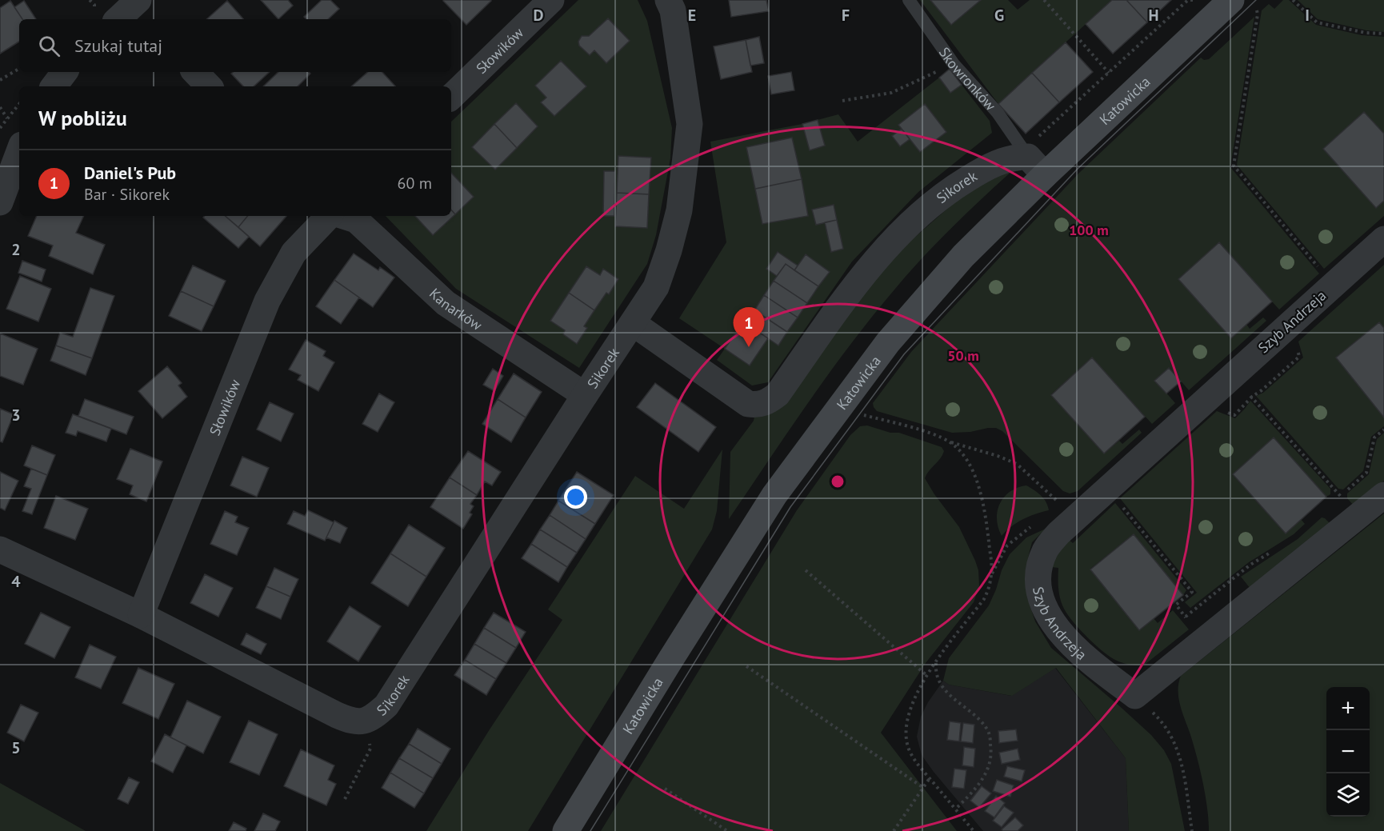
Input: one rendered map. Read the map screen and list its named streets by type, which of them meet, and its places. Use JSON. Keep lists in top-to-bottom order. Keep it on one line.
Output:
{"streets":{"street":["Słowików","Katowicka","Sikorek","Kanarków","Szyb Andrzeja"],"lane":["Skowronków"]},"crossings":[["Słowików","Sikorek"],["Skowronków","Katowicka"],["Skowronków","Sikorek"],["Katowicka","Sikorek"],["Sikorek","Kanarków"]],"page":{"search":"Szukaj tutaj","heading":"W pobliżu","list":[{"mark":"1","name":"Daniel's Pub","note":"Bar · Sikorek","value":"60 m"}],"pins":"1","map_buttons":["+","−"]},"grid":{"columns":["D","E","F","G","H","I"],"rows":["2","3","4","5"]},"rings":["100 m","50 m"]}
